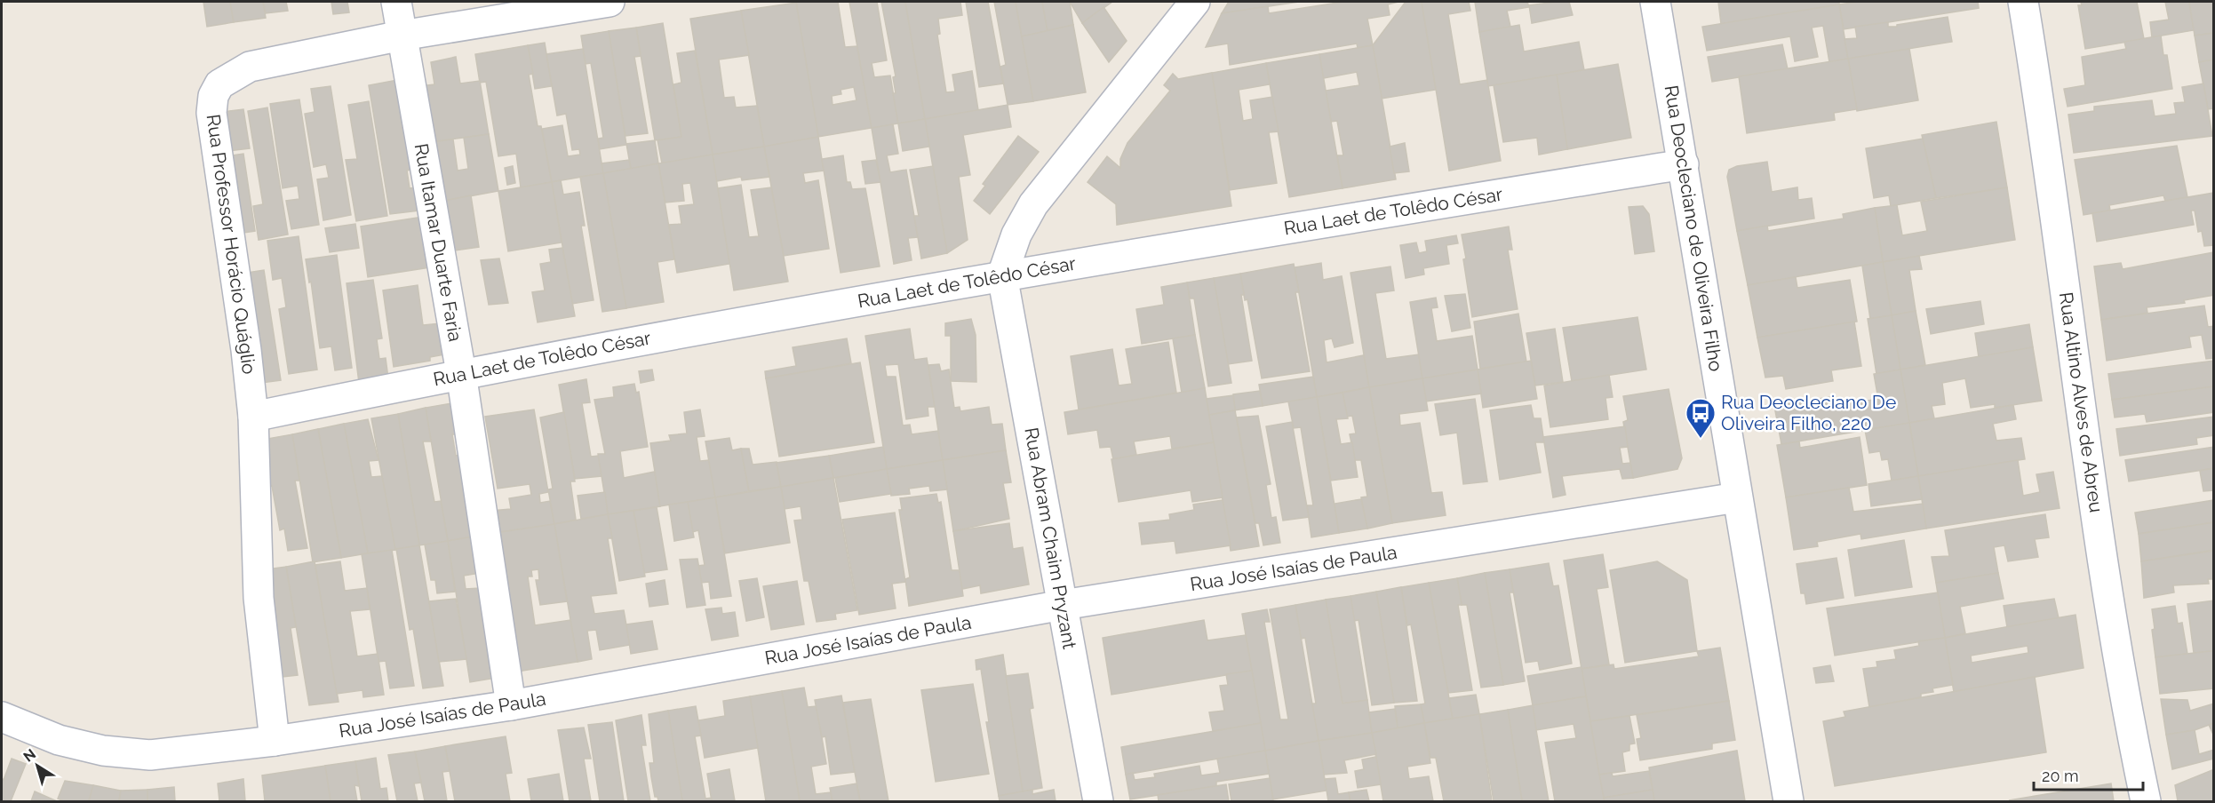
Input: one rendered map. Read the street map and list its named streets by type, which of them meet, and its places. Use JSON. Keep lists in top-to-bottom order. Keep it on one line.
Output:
{"streets":{"street":["Rua Laet de Tolêdo César","Rua Deocleciano de Oliveira Filho","Rua Itamar Duarte Faria","Rua Professor Horácio Quáglio","Rua Altino Alves de Abreu","Rua Abram Chaim Pryzant","Rua José Isaías de Paula"]},"crossings":[["Rua Laet de Tolêdo César","Rua Deocleciano de Oliveira Filho"],["Rua Laet de Tolêdo César","Rua Itamar Duarte Faria"],["Rua Laet de Tolêdo César","Rua Professor Horácio Quáglio"],["Rua Laet de Tolêdo César","Rua Abram Chaim Pryzant"],["Rua Deocleciano de Oliveira Filho","Rua José Isaías de Paula"],["Rua Itamar Duarte Faria","Rua Professor Horácio Quáglio"],["Rua Itamar Duarte Faria","Rua José Isaías de Paula"],["Rua Professor Horácio Quáglio","Rua José Isaías de Paula"],["Rua Abram Chaim Pryzant","Rua José Isaías de Paula"]],"places":{"bus stop":["Rua Deocleciano De Oliveira Filho, 220"]},"scale_bar":"20 m","north":"top left"}
